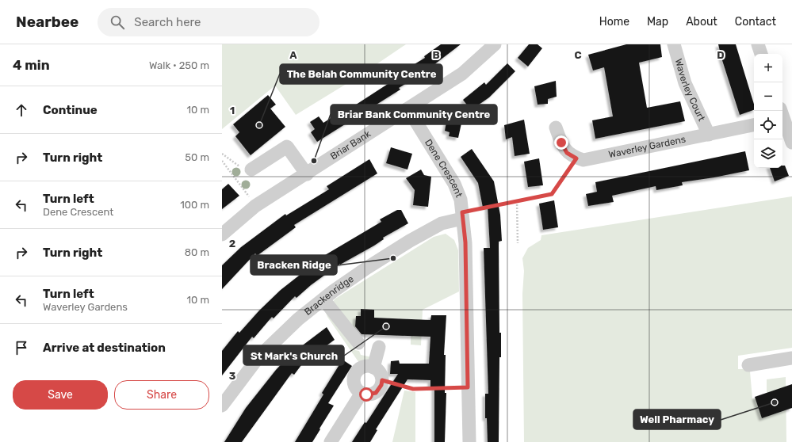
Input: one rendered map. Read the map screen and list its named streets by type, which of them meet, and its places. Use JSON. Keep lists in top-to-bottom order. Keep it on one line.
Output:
{"streets":{"street":["Waverley Court","Briar Bank","Waverley Gardens","Dene Crescent","Brackenridge"]},"crossings":[["Waverley Court","Waverley Gardens"],["Briar Bank","Dene Crescent"],["Dene Crescent","Brackenridge"]],"places":["The Belah Community Centre","Briar Bank Community Centre","Bracken Ridge","St Mark's Church","Well Pharmacy"],"page":{"header":"Nearbee","search":"Search here","nav":["Home","Map","About","Contact"],"heading":["4 min","Walk · 250 m"],"map_buttons":["+","−"],"list":[["Continue","10 m"],["Turn right","50 m"],["Turn left","Dene Crescent","100 m"],["Turn right","80 m"],["Turn left","Waverley Gardens","10 m"],"Arrive at destination"],"buttons":["Save","Share"]},"grid":{"columns":["A","B","C","D"],"rows":["1","2","3"]}}
